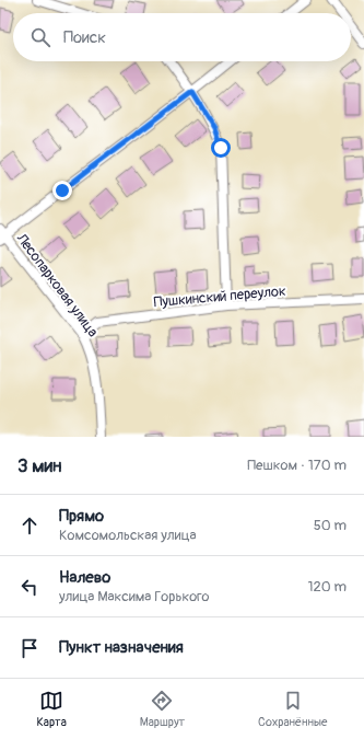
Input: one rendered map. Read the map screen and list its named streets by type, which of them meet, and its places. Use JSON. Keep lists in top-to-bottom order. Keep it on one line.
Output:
{"streets":{"street":["Лесопарковая улица","Пушкинский переулок"]},"crossings":[["Лесопарковая улица","Пушкинский переулок"]],"page":{"search":"Поиск","heading":["3 мин","Пешком · 170 m"],"list":[["Прямо","Комсомольская улица","50 m"],["Налево","улица Максима Горького","120 m"],"Пункт назначения"],"nav":["Карта","Маршрут","Сохранённые"]}}
